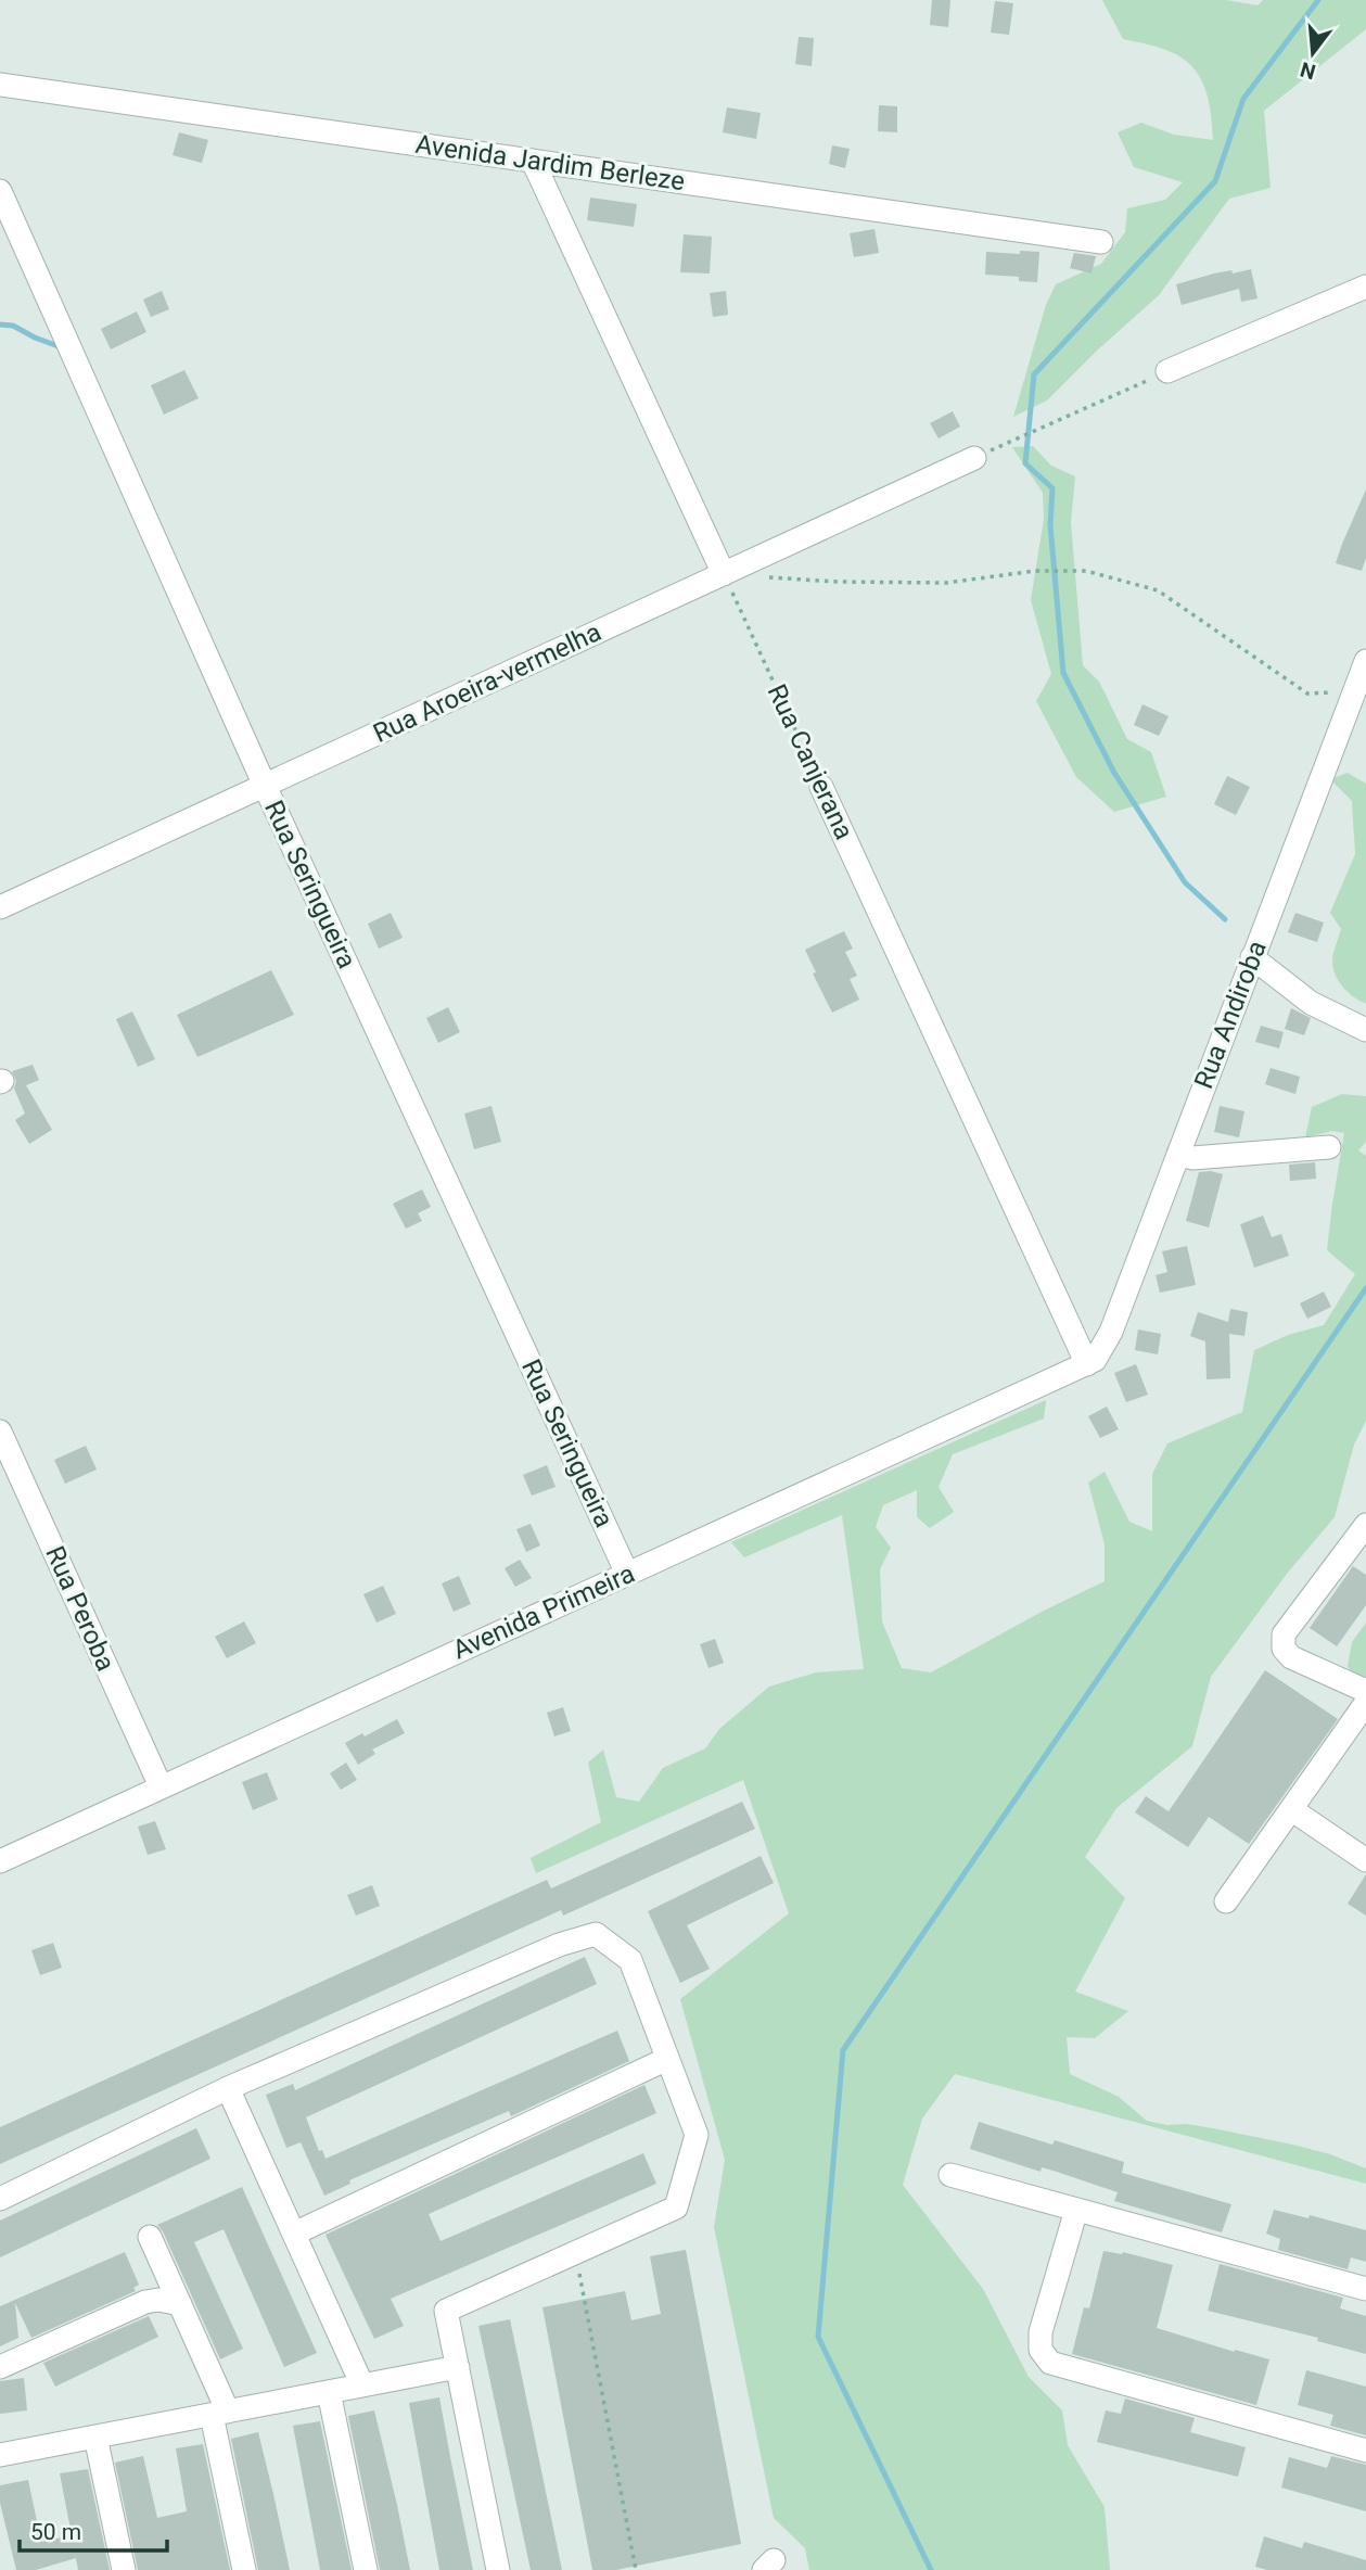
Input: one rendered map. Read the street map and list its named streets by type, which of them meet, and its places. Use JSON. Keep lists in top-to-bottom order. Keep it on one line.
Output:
{"streets":{"street":["Avenida Jardim Berleze","Rua Aroeira-vermelha","Rua Canjerana","Rua Seringueira","Rua Andiroba","Rua Peroba","Avenida Primeira"]},"crossings":[["Rua Aroeira-vermelha","Rua Canjerana"],["Rua Aroeira-vermelha","Rua Seringueira"],["Rua Canjerana","Rua Andiroba"],["Rua Canjerana","Avenida Primeira"],["Rua Seringueira","Avenida Primeira"],["Rua Andiroba","Avenida Primeira"],["Rua Peroba","Avenida Primeira"]],"scale_bar":"50 m","north":"bottom"}
